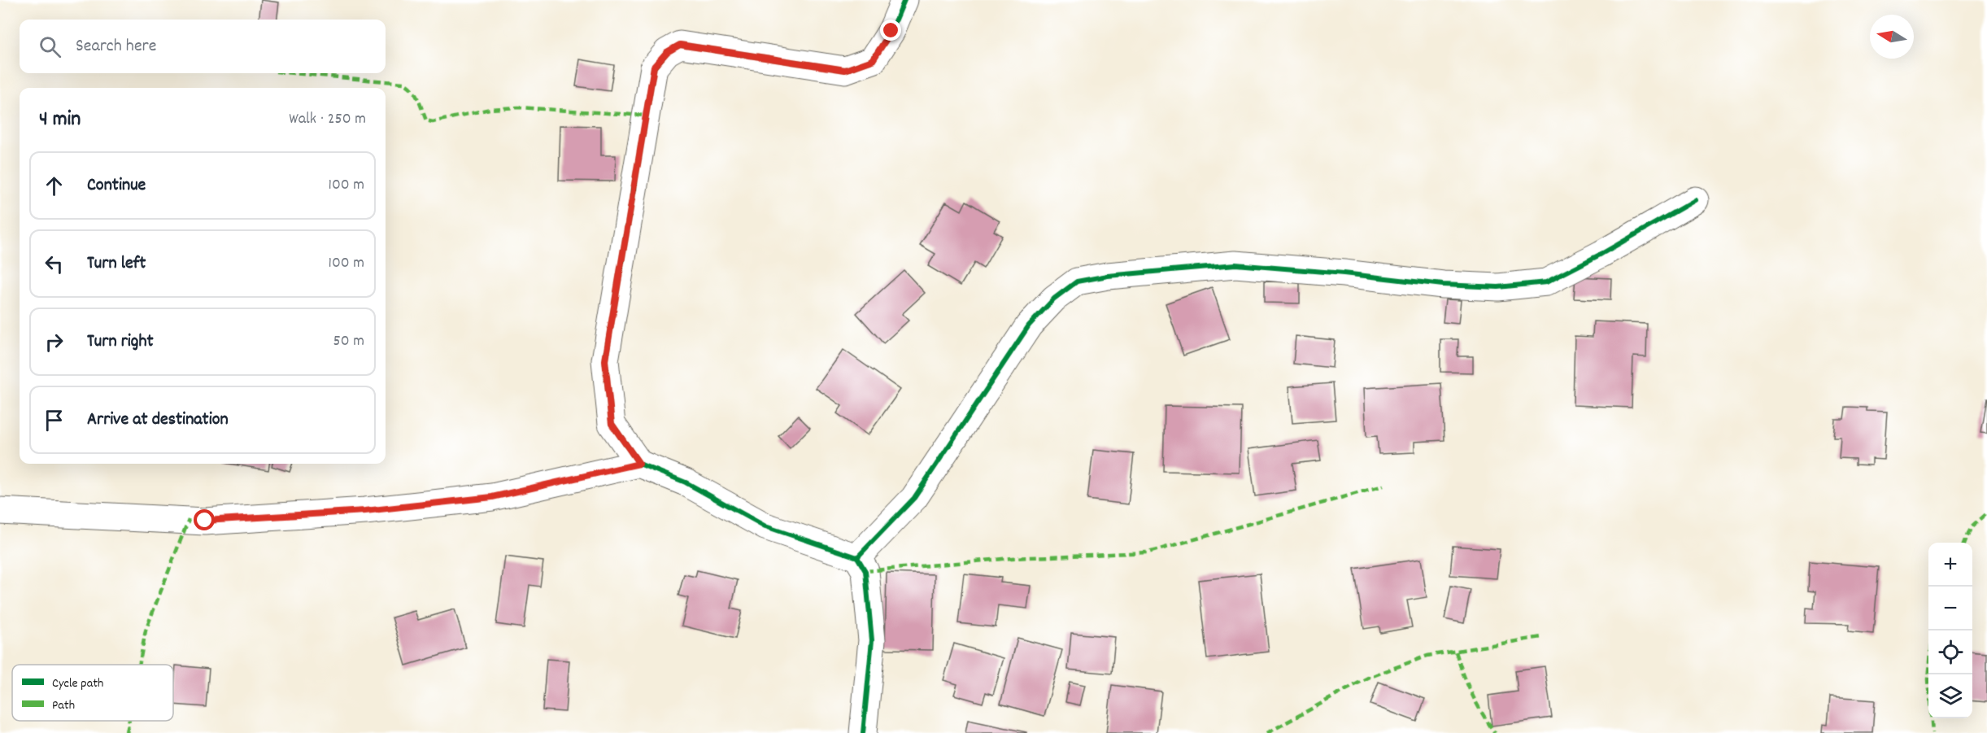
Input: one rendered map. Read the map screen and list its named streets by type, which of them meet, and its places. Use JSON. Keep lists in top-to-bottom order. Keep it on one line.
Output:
{"legend":["Cycle path","Path"],"north":"left","page":{"search":"Search here","heading":["4 min","Walk · 250 m"],"list":[["Continue","100 m"],["Turn left","100 m"],["Turn right","50 m"],"Arrive at destination"],"map_buttons":["+","−"]}}
